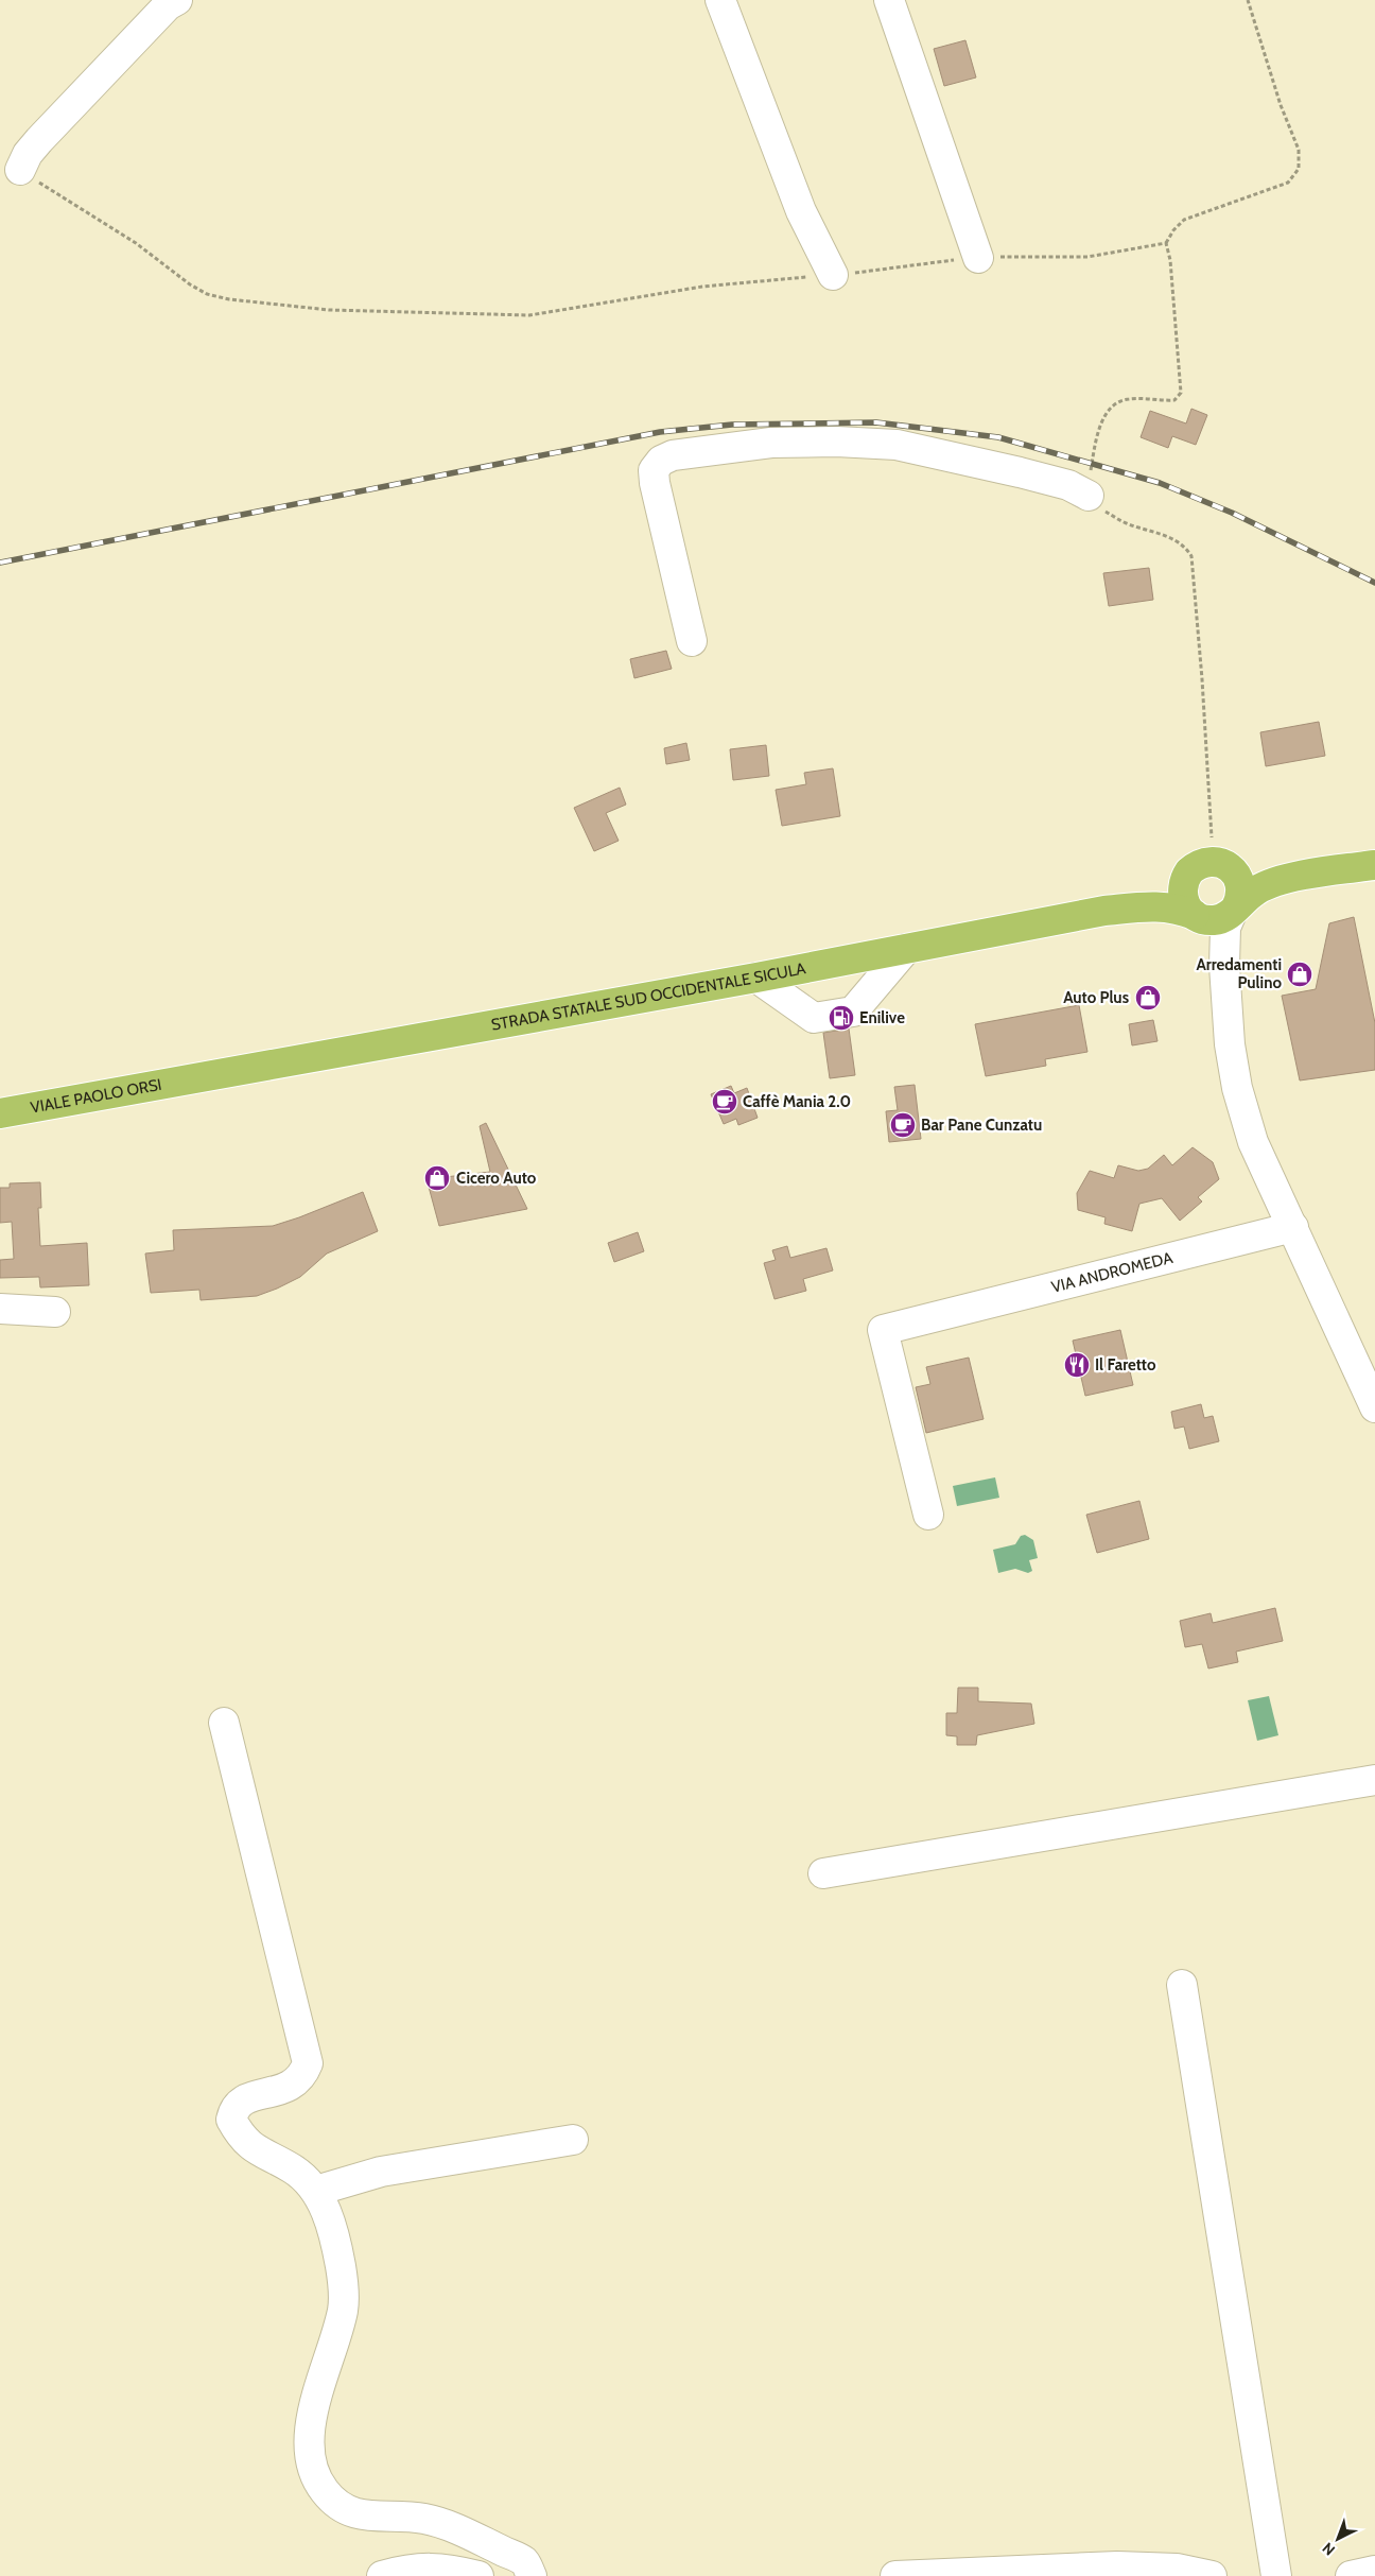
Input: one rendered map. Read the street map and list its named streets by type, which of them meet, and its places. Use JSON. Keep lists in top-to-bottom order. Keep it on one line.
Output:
{"streets":{"main road":["STRADA STATALE SUD OCCIDENTALE SICULA","VIALE PAOLO ORSI"],"street":["VIA ANDROMEDA"]},"crossings":[["STRADA STATALE SUD OCCIDENTALE SICULA","VIALE PAOLO ORSI"]],"places":{"shop":["Arredamenti Pulino","Auto Plus","Cicero Auto"],"fuel station":["Enilive"],"cafe":["Caffè Mania 2.0","Bar Pane Cunzatu"],"restaurant":["Il Faretto"]},"north":"bottom left"}
